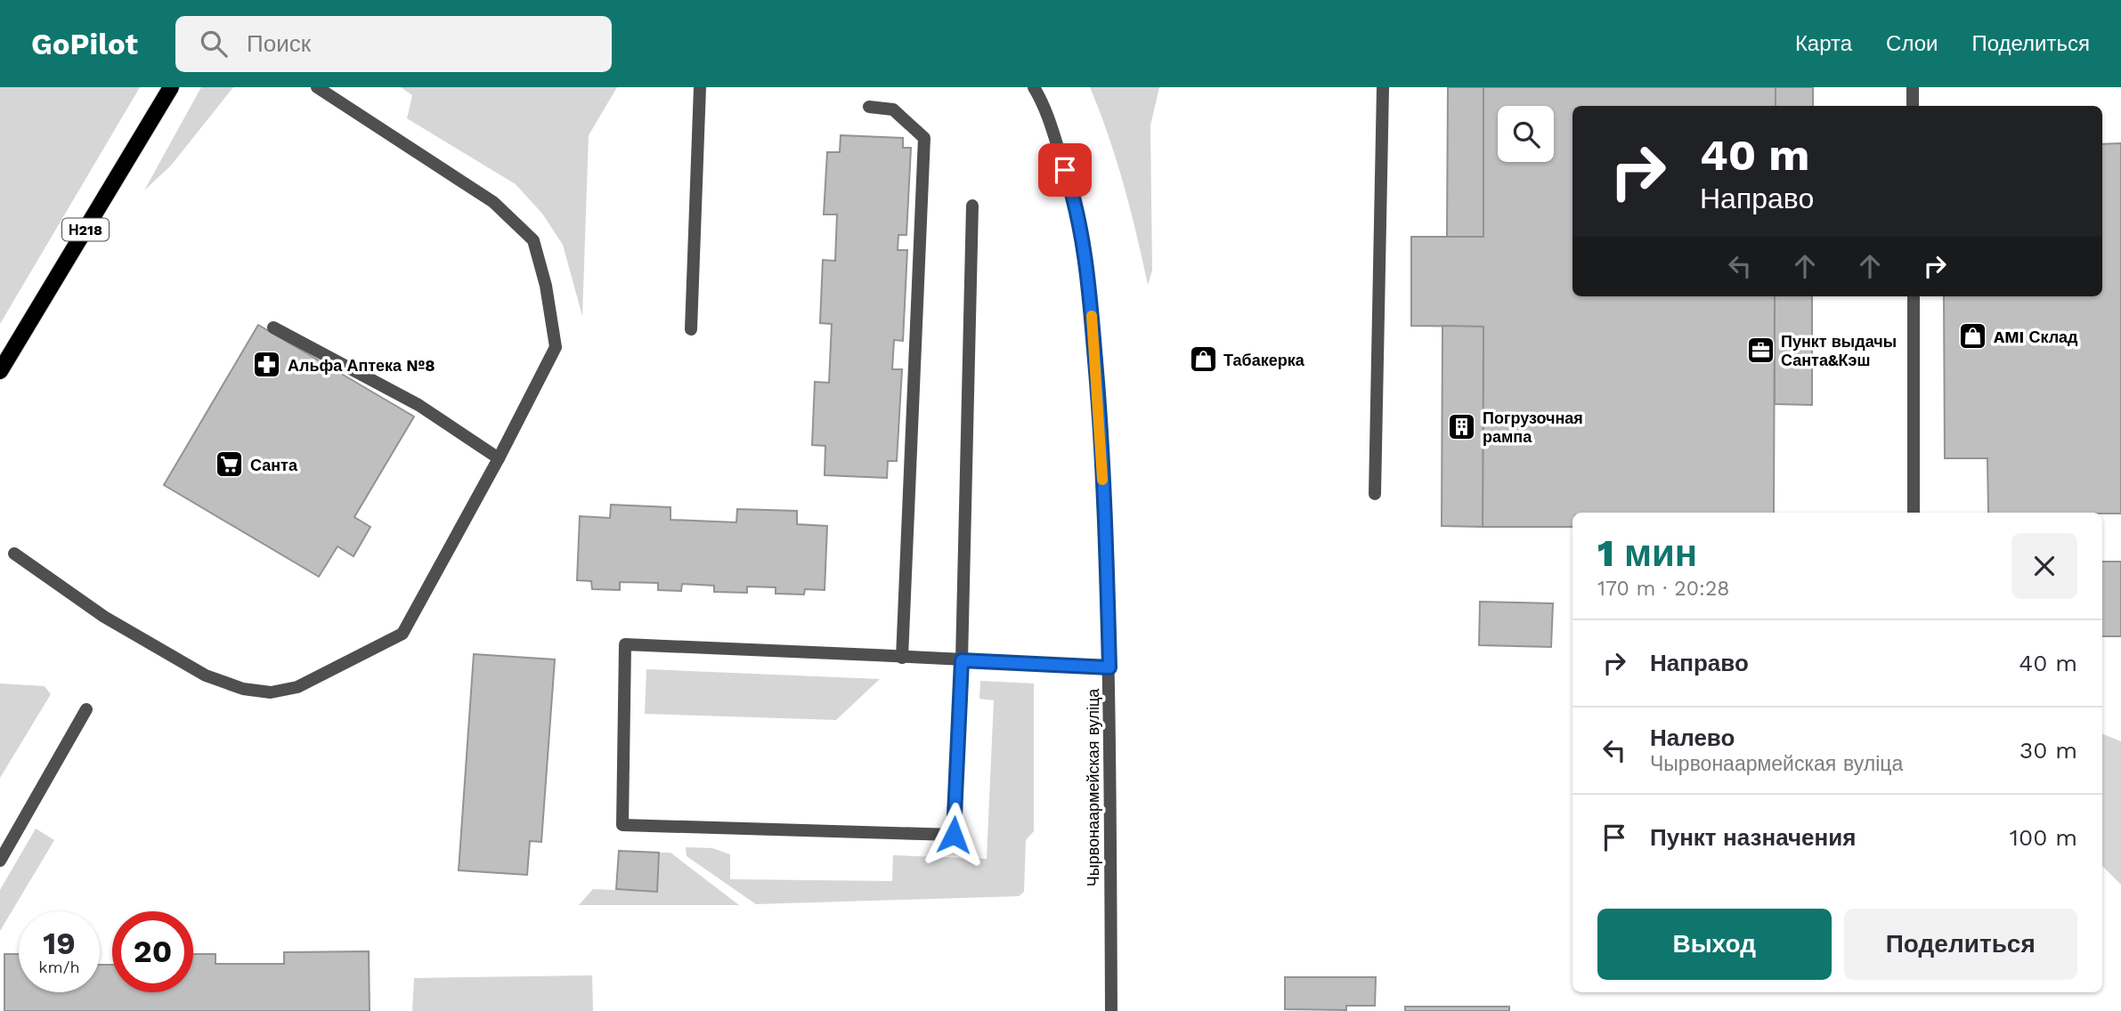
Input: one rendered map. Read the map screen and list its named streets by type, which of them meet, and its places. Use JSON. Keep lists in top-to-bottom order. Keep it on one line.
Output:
{"streets":{"main road":["Н218"],"street":["Чырвонаармейская вуліца"]},"places":{"shop":["AMI Склад","Табакерка"],"office":["Пункт выдачы Санта&Кэш"],"pharmacy":["Альфа Аптека №8"],"building":["Погрузочная рампа"],"supermarket":["Санта"]},"page":{"header":"GoPilot","search":"Поиск","nav":["Карта","Слои","Поделиться"],"turn":["40 m","Направо"],"heading":["1 мин","170 m · 20:28"],"list":[{"name":"Направо","value":"40 m"},{"name":"Налево","note":"Чырвонаармейская вуліца","value":"30 m"},{"name":"Пункт назначения","value":"100 m"}],"buttons":["Выход","Поделиться"],"speed":"19 km/h","limit":"20"}}
